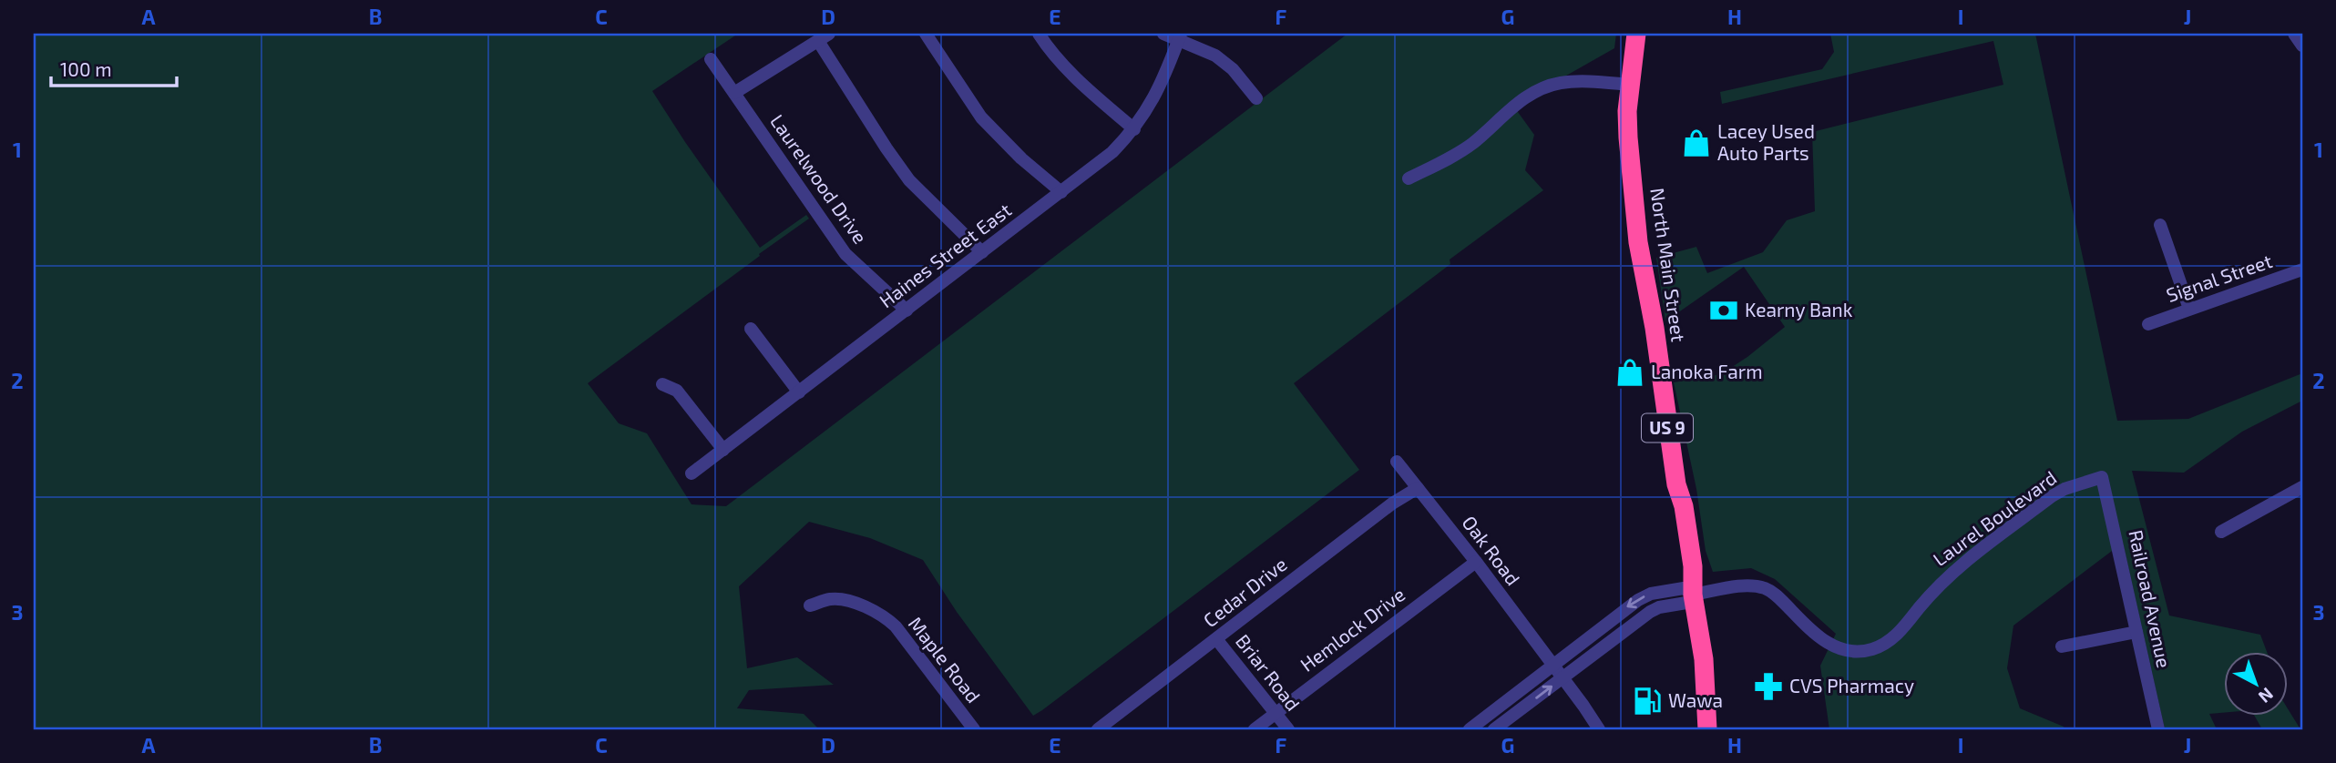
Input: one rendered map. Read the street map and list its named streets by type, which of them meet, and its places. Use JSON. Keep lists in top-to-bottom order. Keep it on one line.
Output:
{"streets":{"highway":["North Main Street","US 9"],"street":["Laurelwood Drive","Haines Street East","Signal Street","Laurel Boulevard","Oak Road","Cedar Drive","Railroad Avenue","Hemlock Drive","Maple Road","Briar Road"]},"crossings":[["Laurelwood Drive","Haines Street East"],["North Main Street","Laurel Boulevard"],["Laurel Boulevard","Oak Road"],["Laurel Boulevard","Railroad Avenue"],["Oak Road","Cedar Drive"],["Oak Road","Hemlock Drive"],["Cedar Drive","Briar Road"],["Hemlock Drive","Briar Road"]],"places":{"shop":["Lacey Used Auto Parts","Lanoka Farm"],"bank":["Kearny Bank"],"pharmacy":["CVS Pharmacy"],"fuel station":["Wawa"]},"scale_bar":"100 m","north":"bottom right","grid":{"columns":["A","B","C","D","E","F","G","H","I","J"],"rows":["1","2","3"]}}
